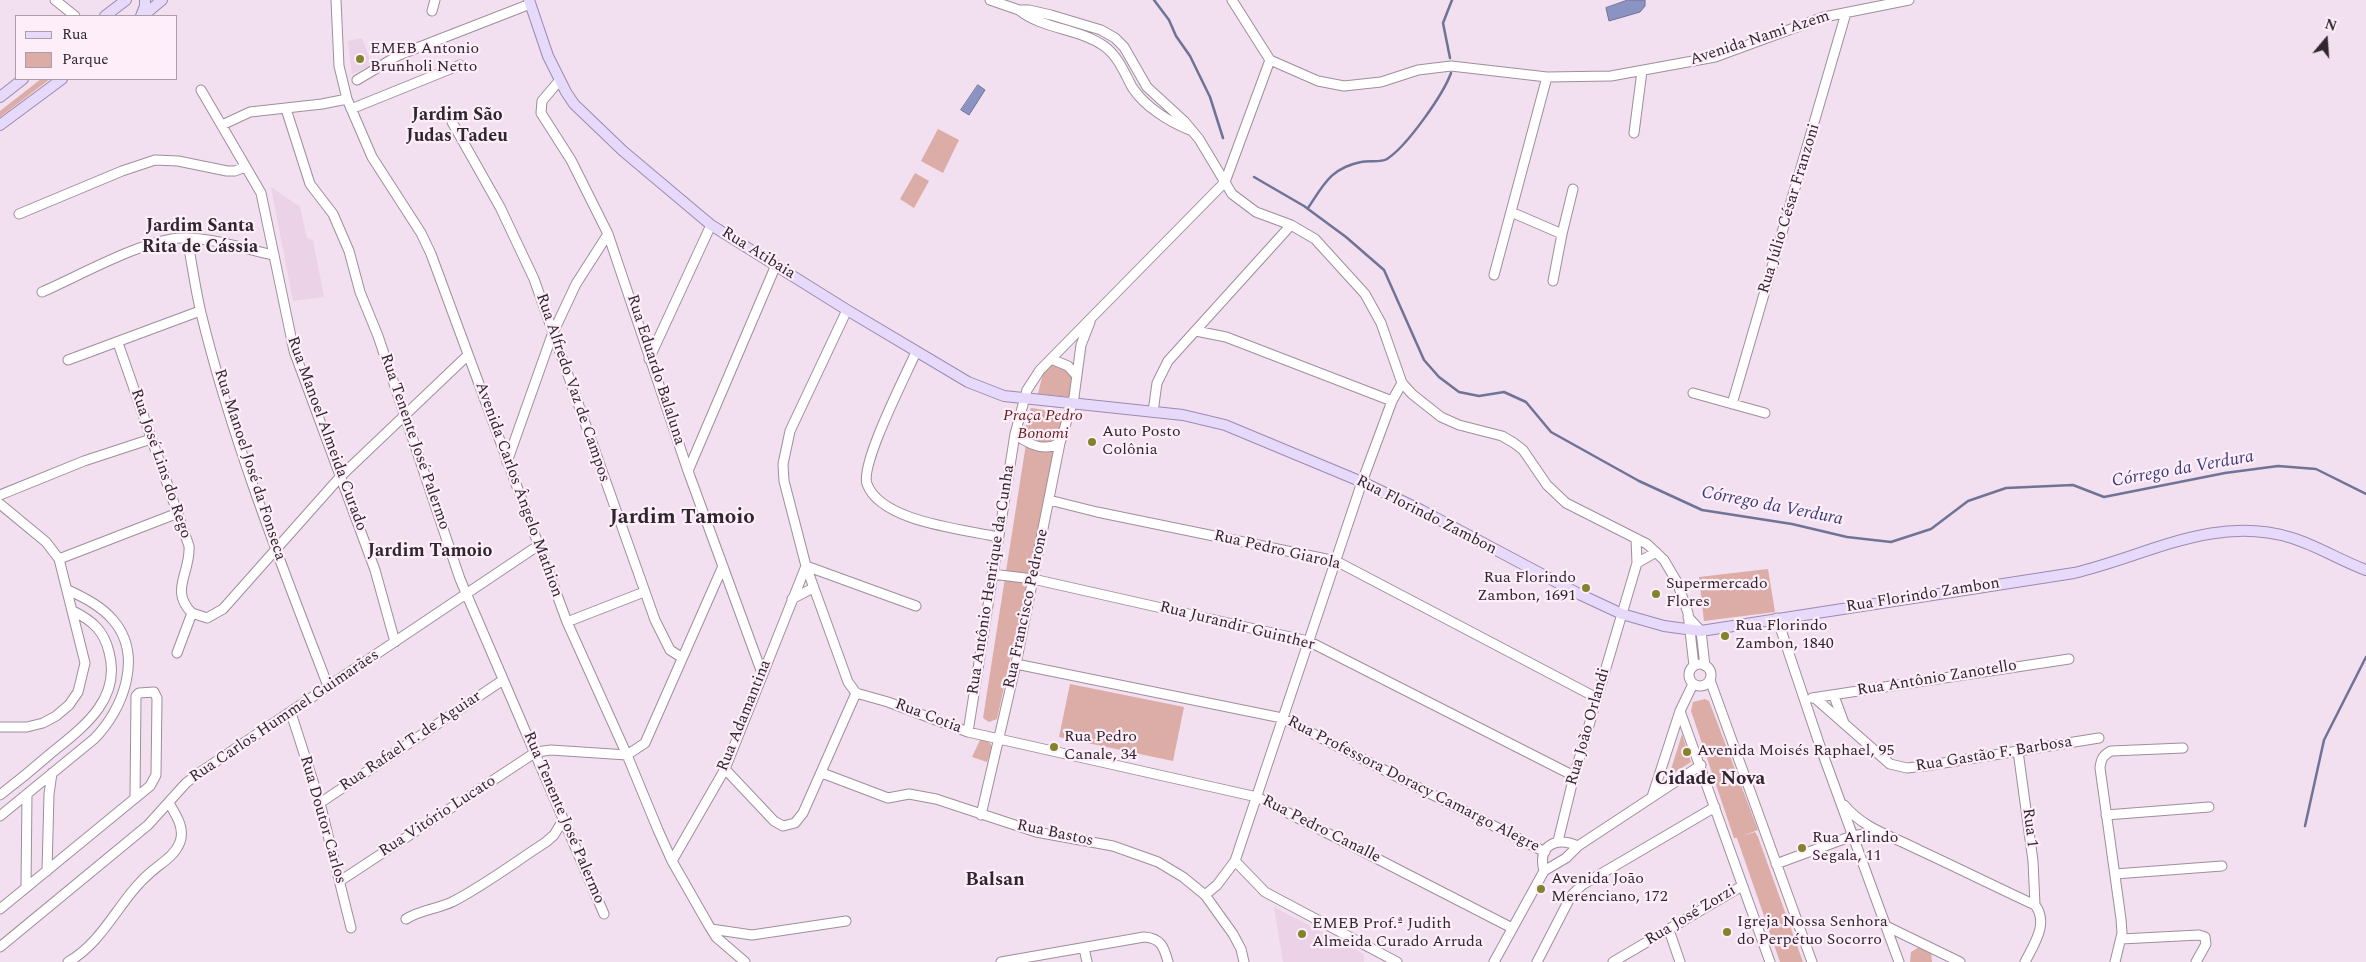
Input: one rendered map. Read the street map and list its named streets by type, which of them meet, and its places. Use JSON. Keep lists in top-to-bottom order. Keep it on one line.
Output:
{"streets":{"main road":["Rua Atibaia","Rua Florindo Zambon"],"street":["Avenida Nami Azem","Rua Júlio César Franzoni","Rua Eduardo Balaluna","Rua Alfredo Vaz de Campos","Rua Manoel Almeida Curado","Rua Tenente José Palermo","Rua José Lins do Rego","Rua Manoel José da Fonseca","Avenida Carlos Ângelo Mathion","Rua Pedro Giarola","Rua Antônio Henrique da Cunha","Rua Francisco Pedrone","Rua Jurandir Guinther","Rua Antônio Zanotello","Rua Adamantina","Rua Carlos Hummel Guimarães","Rua Cotia","Rua João Orlandi","Rua Rafael T. de Aguiar","Rua Gastão F. Barbosa","Rua Professora Doracy Camargo Alegre","Rua Vitório Lucato","Rua Doutor Carlos","Rua 1","Rua Pedro Canalle","Rua Bastos","Rua José Zorzi"]},"crossings":[["Avenida Nami Azem","Rua Júlio César Franzoni"],["Rua Atibaia","Rua Eduardo Balaluna"],["Rua Atibaia","Rua Florindo Zambon"],["Rua Atibaia","Rua Antônio Henrique da Cunha"],["Rua Atibaia","Rua Francisco Pedrone"],["Rua Eduardo Balaluna","Rua Adamantina"],["Rua Manoel Almeida Curado","Rua Carlos Hummel Guimarães"],["Rua Tenente José Palermo","Rua Carlos Hummel Guimarães"],["Rua Tenente José Palermo","Rua Rafael T. de Aguiar"],["Rua Tenente José Palermo","Rua Vitório Lucato"],["Rua Manoel José da Fonseca","Rua Carlos Hummel Guimarães"],["Avenida Carlos Ângelo Mathion","Rua Adamantina"],["Avenida Carlos Ângelo Mathion","Rua Carlos Hummel Guimarães"],["Rua Florindo Zambon","Rua Francisco Pedrone"],["Rua Florindo Zambon","Rua João Orlandi"],["Rua Pedro Giarola","Rua Francisco Pedrone"],["Rua Pedro Giarola","Rua João Orlandi"],["Rua Antônio Henrique da Cunha","Rua Francisco Pedrone"],["Rua Antônio Henrique da Cunha","Rua Jurandir Guinther"],["Rua Antônio Henrique da Cunha","Rua Cotia"],["Rua Francisco Pedrone","Rua Jurandir Guinther"],["Rua Francisco Pedrone","Rua Cotia"],["Rua Francisco Pedrone","Rua Professora Doracy Camargo Alegre"],["Rua Francisco Pedrone","Rua Pedro Canalle"],["Rua Francisco Pedrone","Rua Bastos"],["Rua Jurandir Guinther","Rua João Orlandi"],["Rua Antônio Zanotello","Rua Gastão F. Barbosa"],["Rua Carlos Hummel Guimarães","Rua Doutor Carlos"],["Rua Cotia","Rua Pedro Canalle"],["Rua Rafael T. de Aguiar","Rua Doutor Carlos"],["Rua Gastão F. Barbosa","Rua 1"],["Rua Vitório Lucato","Rua Doutor Carlos"]],"districts":["Jardim São Judas Tadeu","Jardim Santa Rita de Cássia","Jardim Tamoio","Jardim Tamoio","Cidade Nova","Balsan"],"water":["Córrego da Verdura"],"parks":["Praça Pedro Bonomi"],"places":["EMEB Antonio Brunholi Netto","Auto Posto Colônia","Rua Florindo Zambon, 1691","Supermercado Flores","Rua Florindo Zambon, 1840","Rua Pedro Canale, 34","Avenida Moisés Raphael, 95","Rua Arlindo Segala, 11","Avenida João Merenciano, 172","Igreja Nossa Senhora do Perpétuo Socorro","EMEB Prof.ª Judith Almeida Curado Arruda"],"legend":["Rua","Parque"],"north":"top"}
